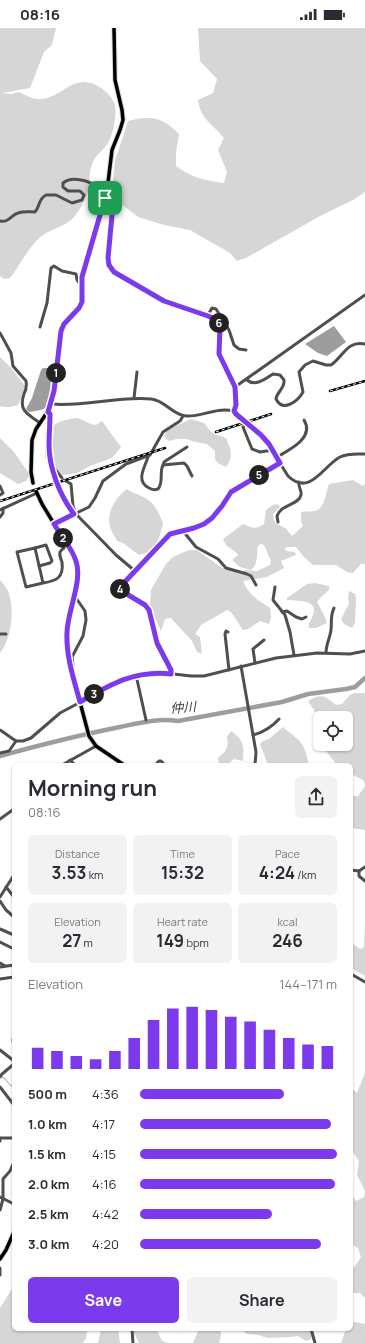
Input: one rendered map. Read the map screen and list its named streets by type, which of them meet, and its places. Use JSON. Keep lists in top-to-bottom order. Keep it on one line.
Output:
{"water":["仲川"],"page":{"status":"08:16","pins":["6","1","5","2","4","3"],"heading":["Morning run","08:16"],"stats":[["Distance","3.53 km"],["Time","15:32"],["Pace","4:24 /km"],["Elevation","27 m"],["Heart rate","149 bpm"],["kcal","246"]],"chart":["Elevation","144–171 m"],"list":[{"name":"500 m","note":"4:36"},{"name":"1.0 km","note":"4:17"},{"name":"1.5 km","note":"4:15"},{"name":"2.0 km","note":"4:16"},{"name":"2.5 km","note":"4:42"},{"name":"3.0 km","note":"4:20"}],"buttons":["Save","Share"]}}
